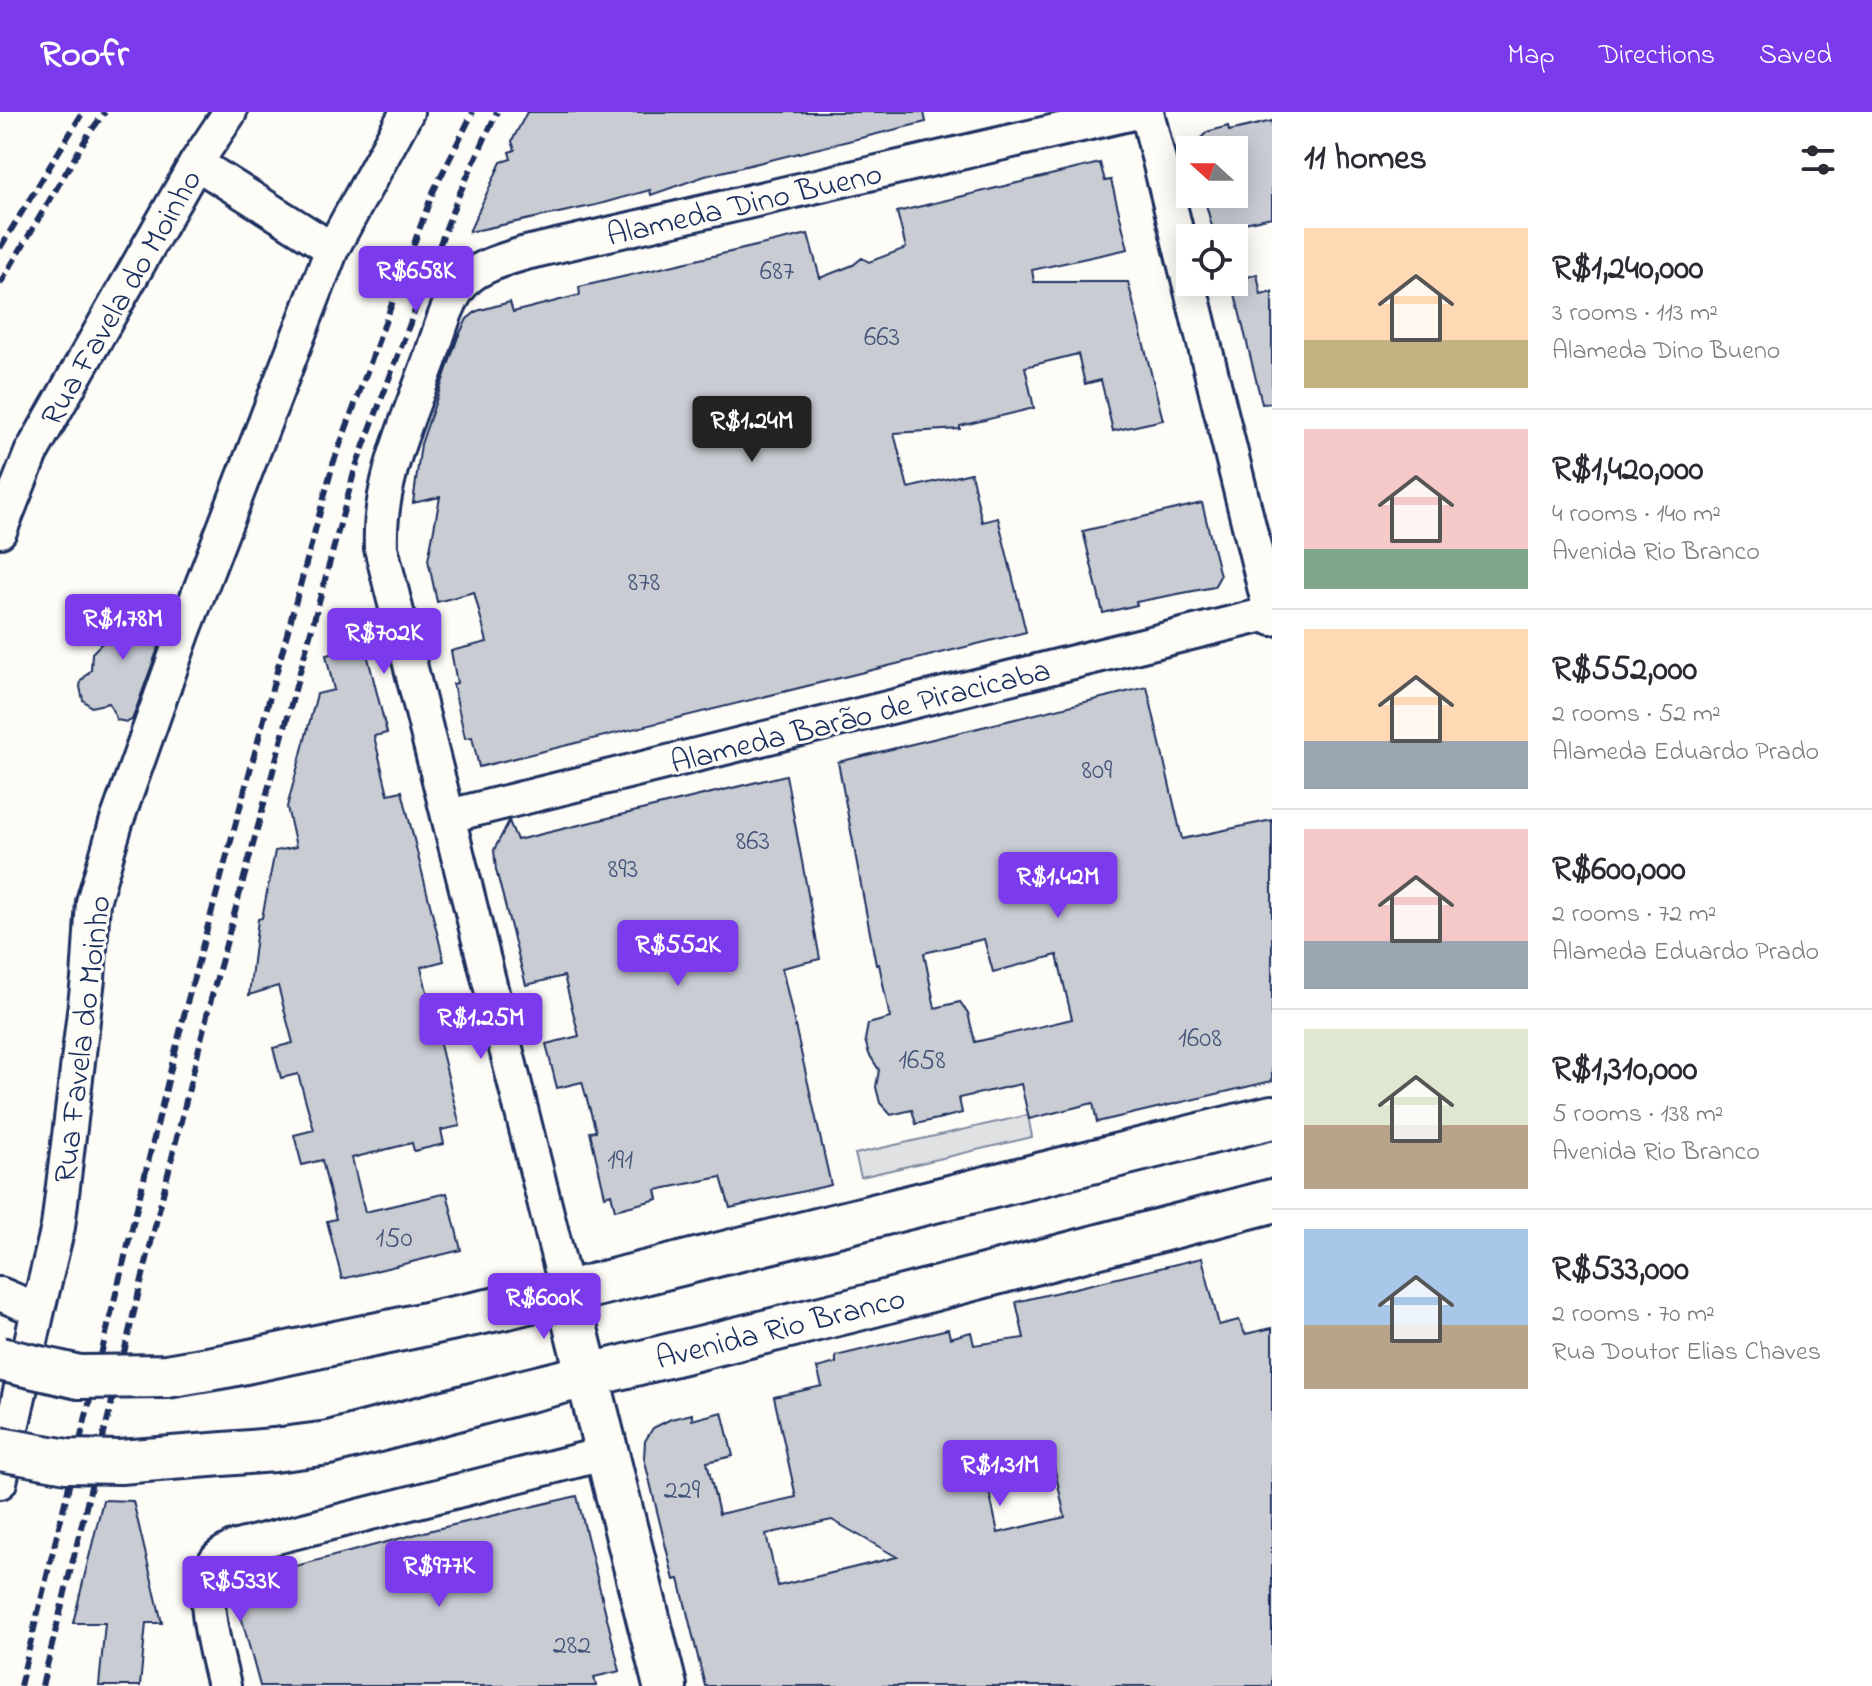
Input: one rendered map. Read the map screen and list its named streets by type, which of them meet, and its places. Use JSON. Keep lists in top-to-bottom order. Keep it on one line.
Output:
{"streets":{"main road":["Avenida Rio Branco"],"street":["Alameda Dino Bueno","Rua Favela do Moinho","Alameda Barão de Piracicaba"]},"crossings":[["Alameda Dino Bueno","Alameda Barão de Piracicaba"]],"house_numbers":["687","663","878","809","863","893","1608","1658","191","150","229","282"],"north":"left","page":{"header":"Roofr","nav":["Map","Directions","Saved"],"heading":"11 homes","list":[{"name":"R$1,240,000","note":"3 rooms · 113 m² · Alameda Dino Bueno"},{"name":"R$1,420,000","note":"4 rooms · 140 m² · Avenida Rio Branco"},{"name":"R$552,000","note":"2 rooms · 52 m² · Alameda Eduardo Prado"},{"name":"R$600,000","note":"2 rooms · 72 m² · Alameda Eduardo Prado"},{"name":"R$1,310,000","note":"5 rooms · 138 m² · Avenida Rio Branco"},{"name":"R$533,000","note":"2 rooms · 70 m² · Rua Doutor Elias Chaves"}],"price":["R$658K","R$1.24M","R$1.78M","R$702K","R$1.42M","R$552K","R$1.25M","R$600K","R$1.31M","R$977K","R$533K"]}}
